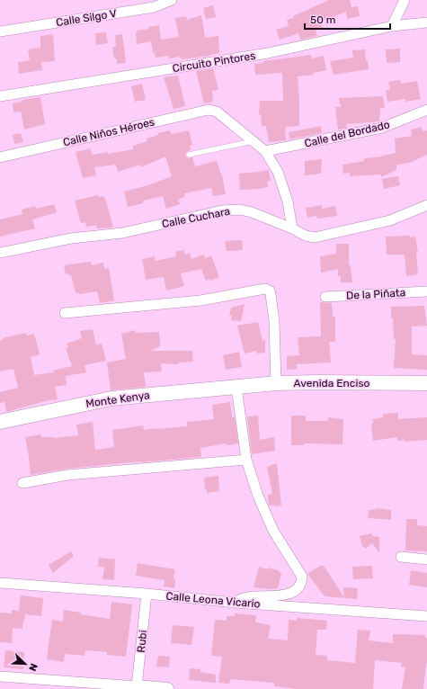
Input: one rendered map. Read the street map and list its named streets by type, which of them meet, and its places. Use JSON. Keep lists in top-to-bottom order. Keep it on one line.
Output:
{"streets":{"main road":["Avenida Enciso","Monte Kenya"],"street":["Calle Silgo V","Circuito Pintores","Calle Niños Héroes","Calle del Bordado","Calle Cuchara","De la Piñata","Calle Leona Vicario","Rubi"]},"crossings":[["Avenida Enciso","Monte Kenya"],["Calle Leona Vicario","Rubi"]],"scale_bar":"50 m","north":"bottom right"}
